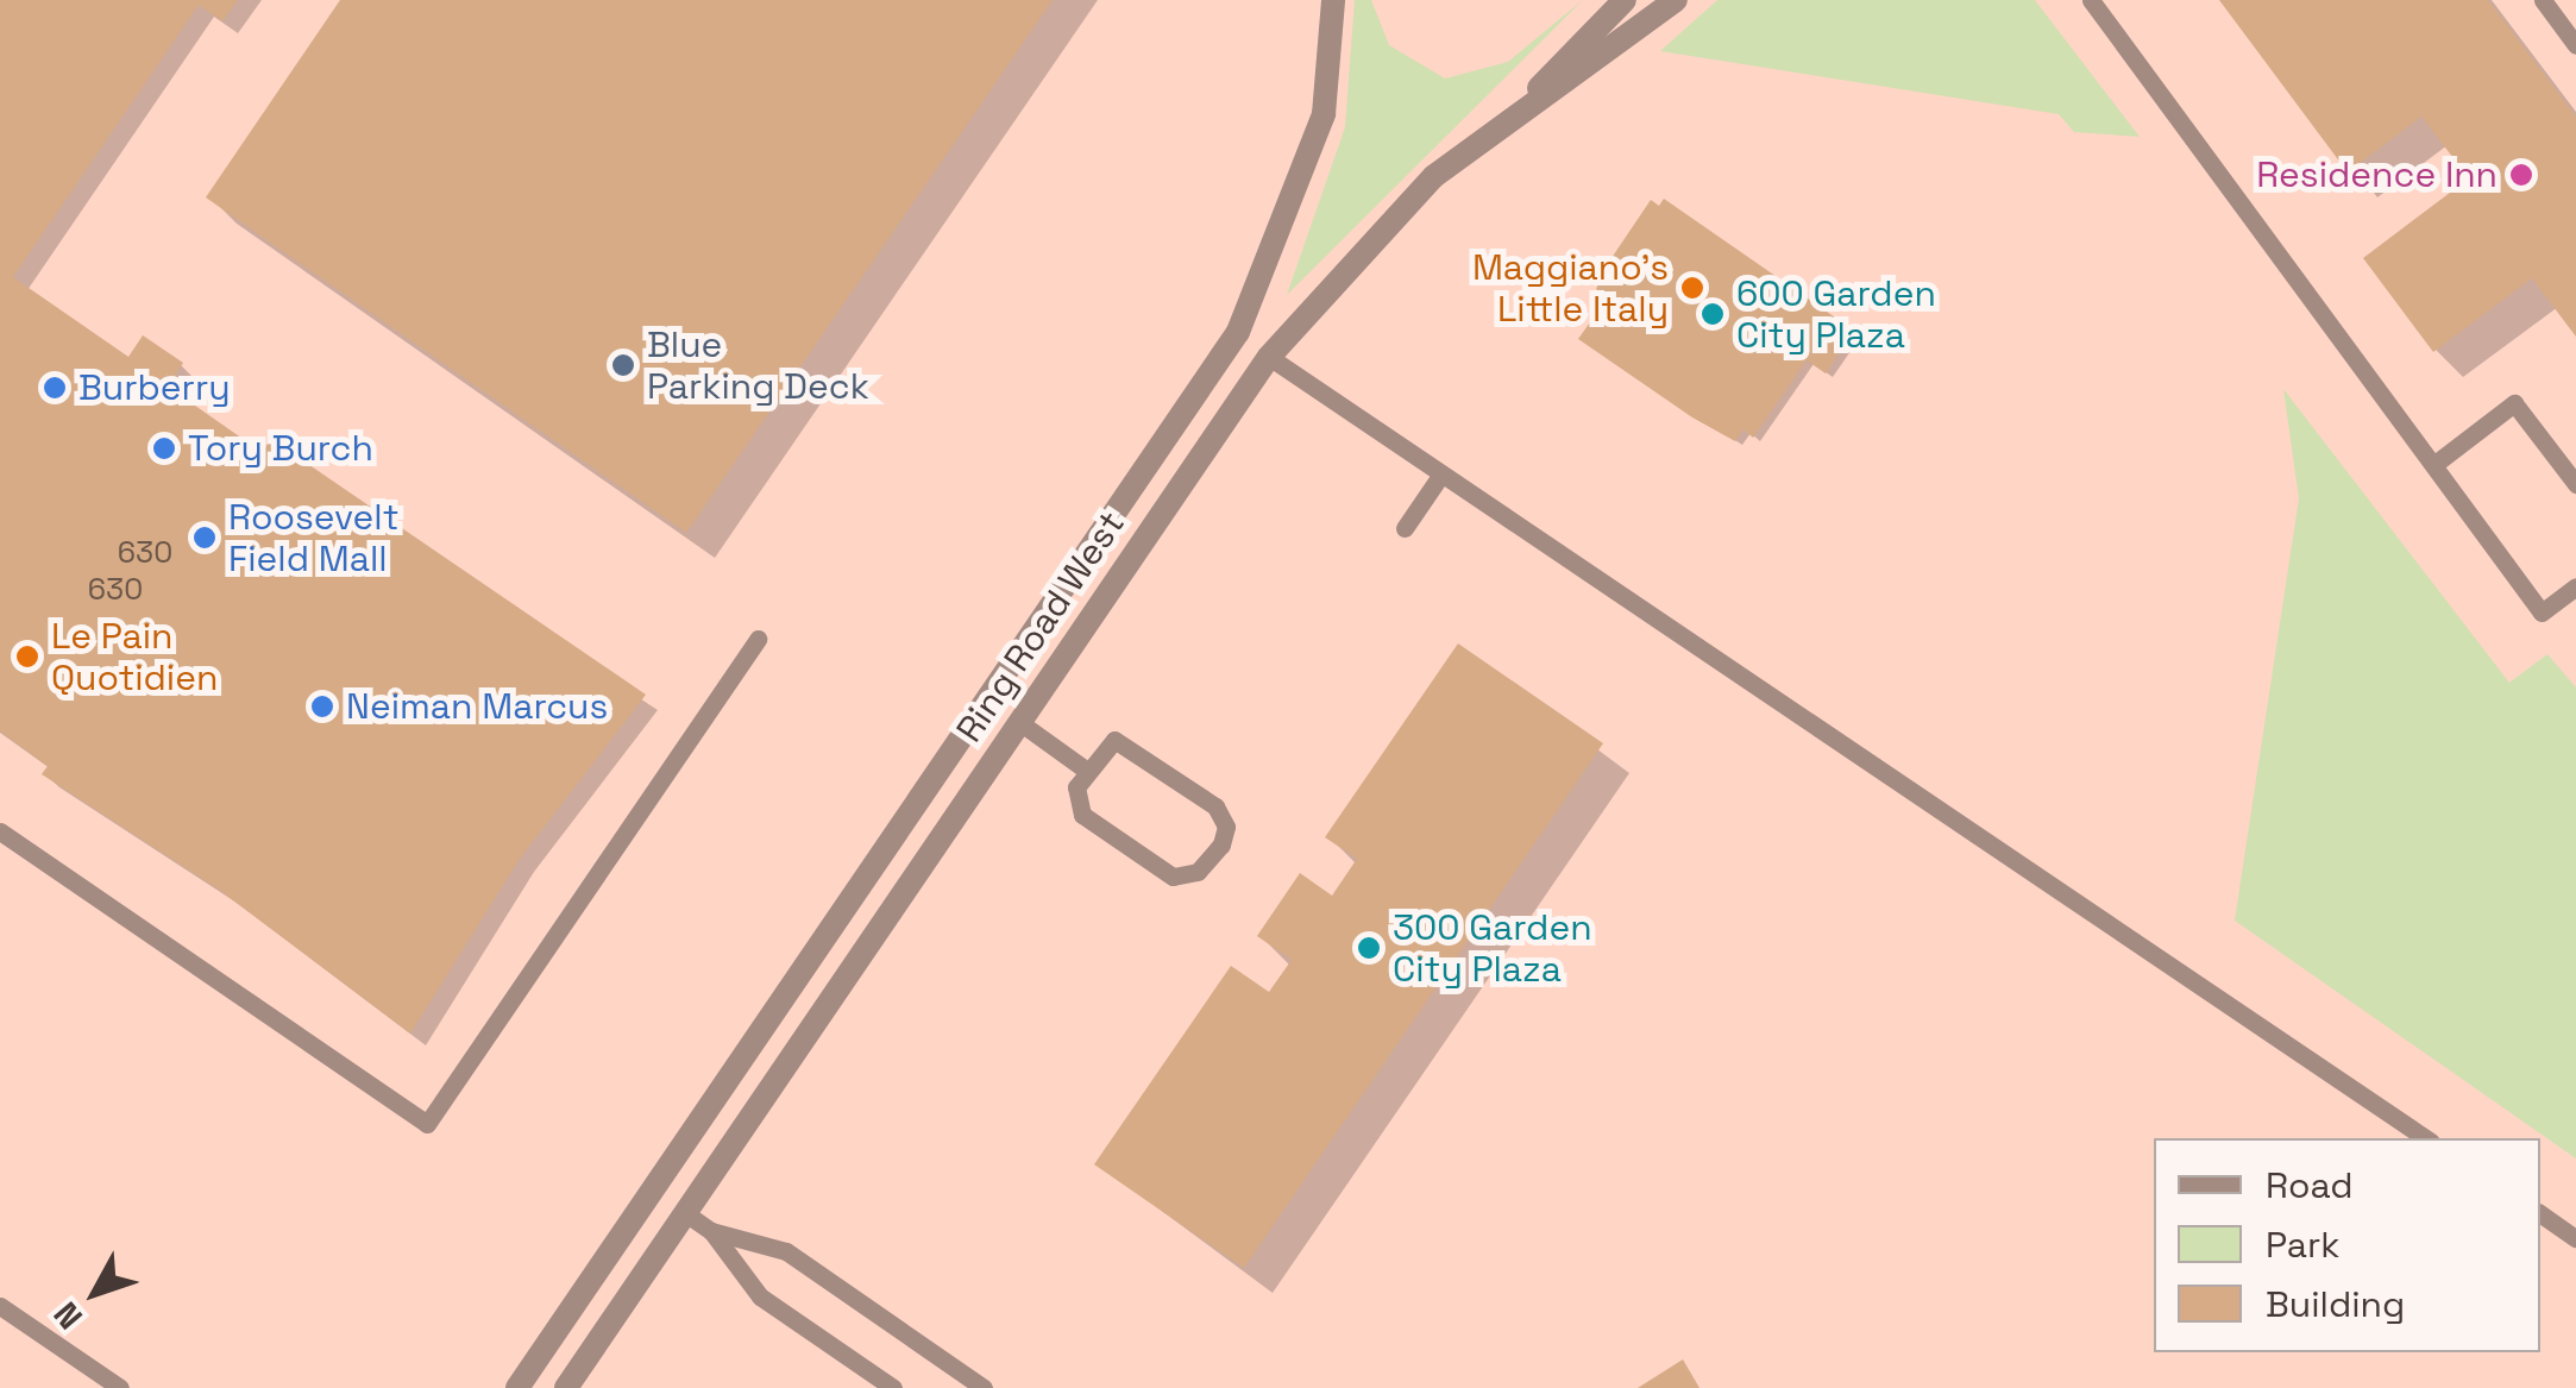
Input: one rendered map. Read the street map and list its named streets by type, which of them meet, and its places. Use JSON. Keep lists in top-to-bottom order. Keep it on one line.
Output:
{"streets":{"street":["Ring Road West"]},"places":["Residence Inn","Maggiano's Little Italy","600 Garden City Plaza","Blue Parking Deck","Burberry","Tory Burch","Roosevelt Field Mall","Le Pain Quotidien","Neiman Marcus","300 Garden City Plaza"],"house_numbers":["630","630"],"legend":["Road","Park","Building"],"north":"bottom left"}
